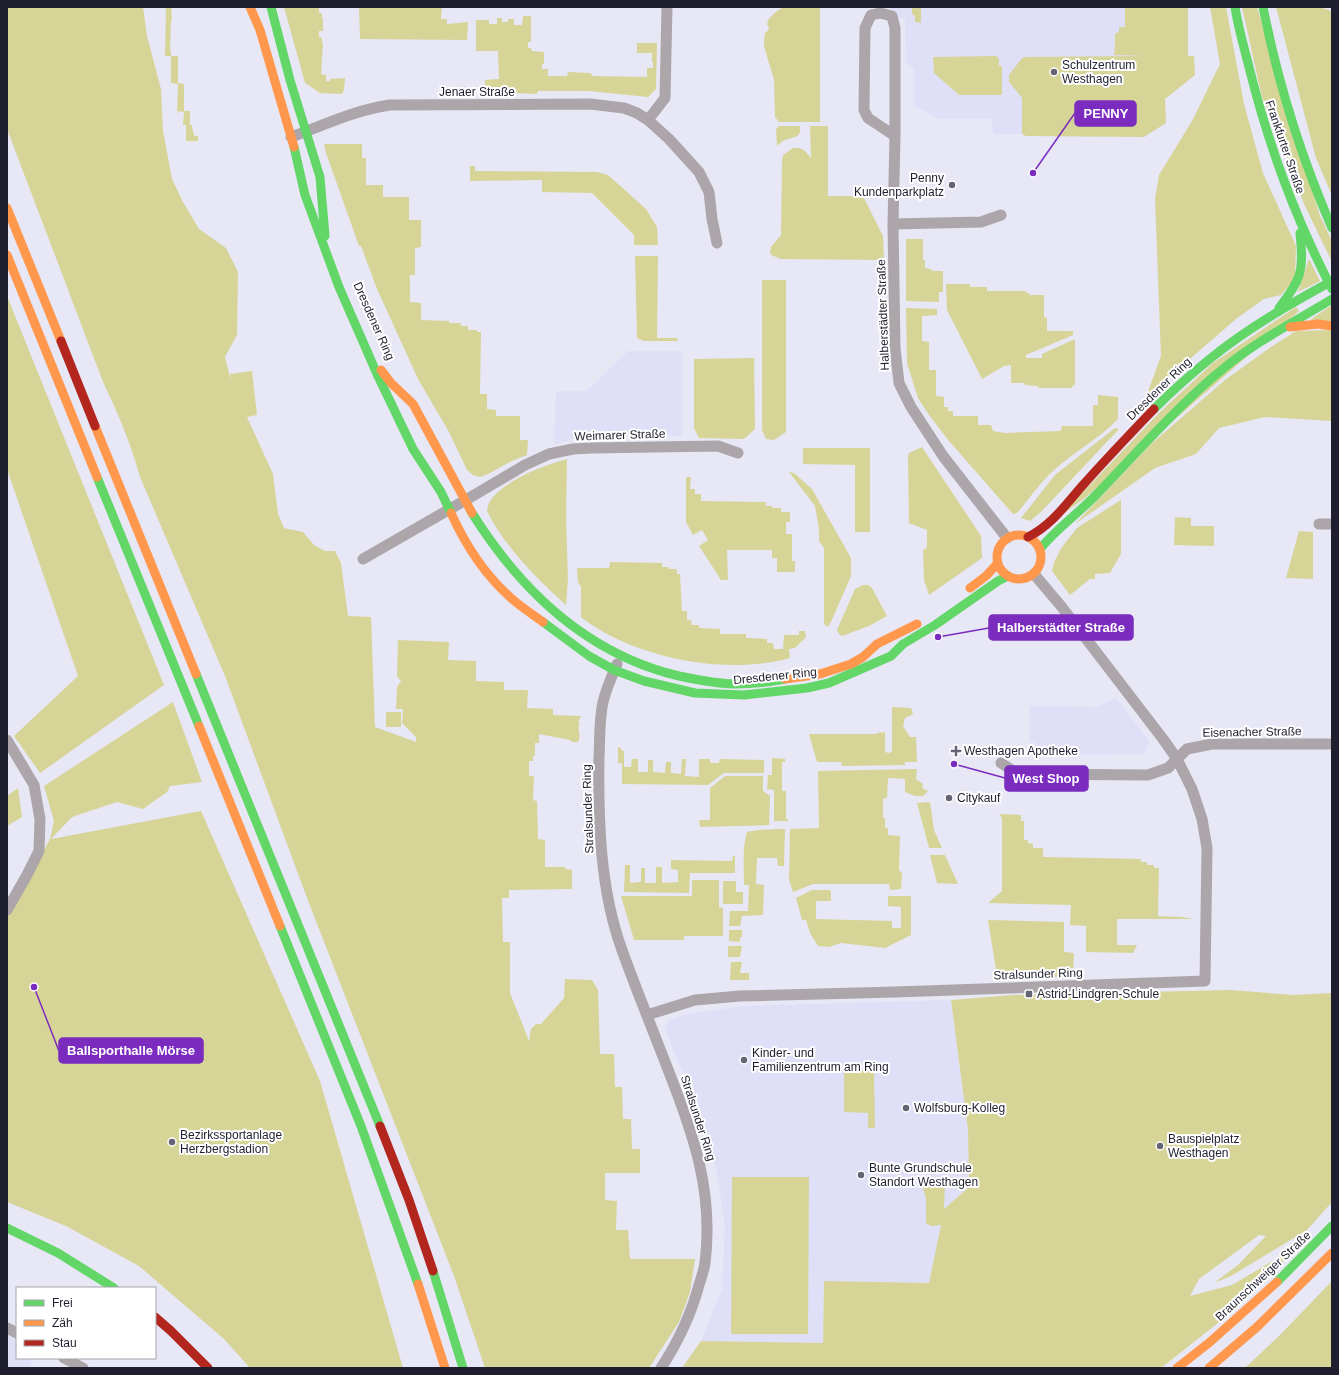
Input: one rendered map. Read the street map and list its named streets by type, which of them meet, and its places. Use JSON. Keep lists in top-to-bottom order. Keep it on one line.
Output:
{"streets":{"main road":["Frankfurter Straße","Dresdener Ring","Braunschweiger Straße"],"street":["Jenaer Straße","Halberstädter Straße","Weimarer Straße","Eisenacher Straße","Stralsunder Ring"]},"crossings":[["Jenaer Straße","Dresdener Ring"],["Frankfurter Straße","Dresdener Ring"],["Halberstädter Straße","Dresdener Ring"],["Halberstädter Straße","Stralsunder Ring"],["Dresdener Ring","Weimarer Straße"],["Dresdener Ring","Stralsunder Ring"],["Eisenacher Straße","Stralsunder Ring"]],"places":{"other":["Schulzentrum Westhagen","PENNY","Penny Kundenparkplatz","Halberstädter Straße","West Shop","Citykauf","Ballsporthalle Mörse","Kinder- und Familienzentrum am Ring","Wolfsburg-Kolleg","Bezirkssportanlage Herzbergstadion","Bauspielplatz Westhagen","Bunte Grundschule Standort Westhagen"],"health":["Westhagen Apotheke"],"transit":["Astrid-Lindgren-Schule"]},"legend":["Frei","Zäh","Stau"]}
